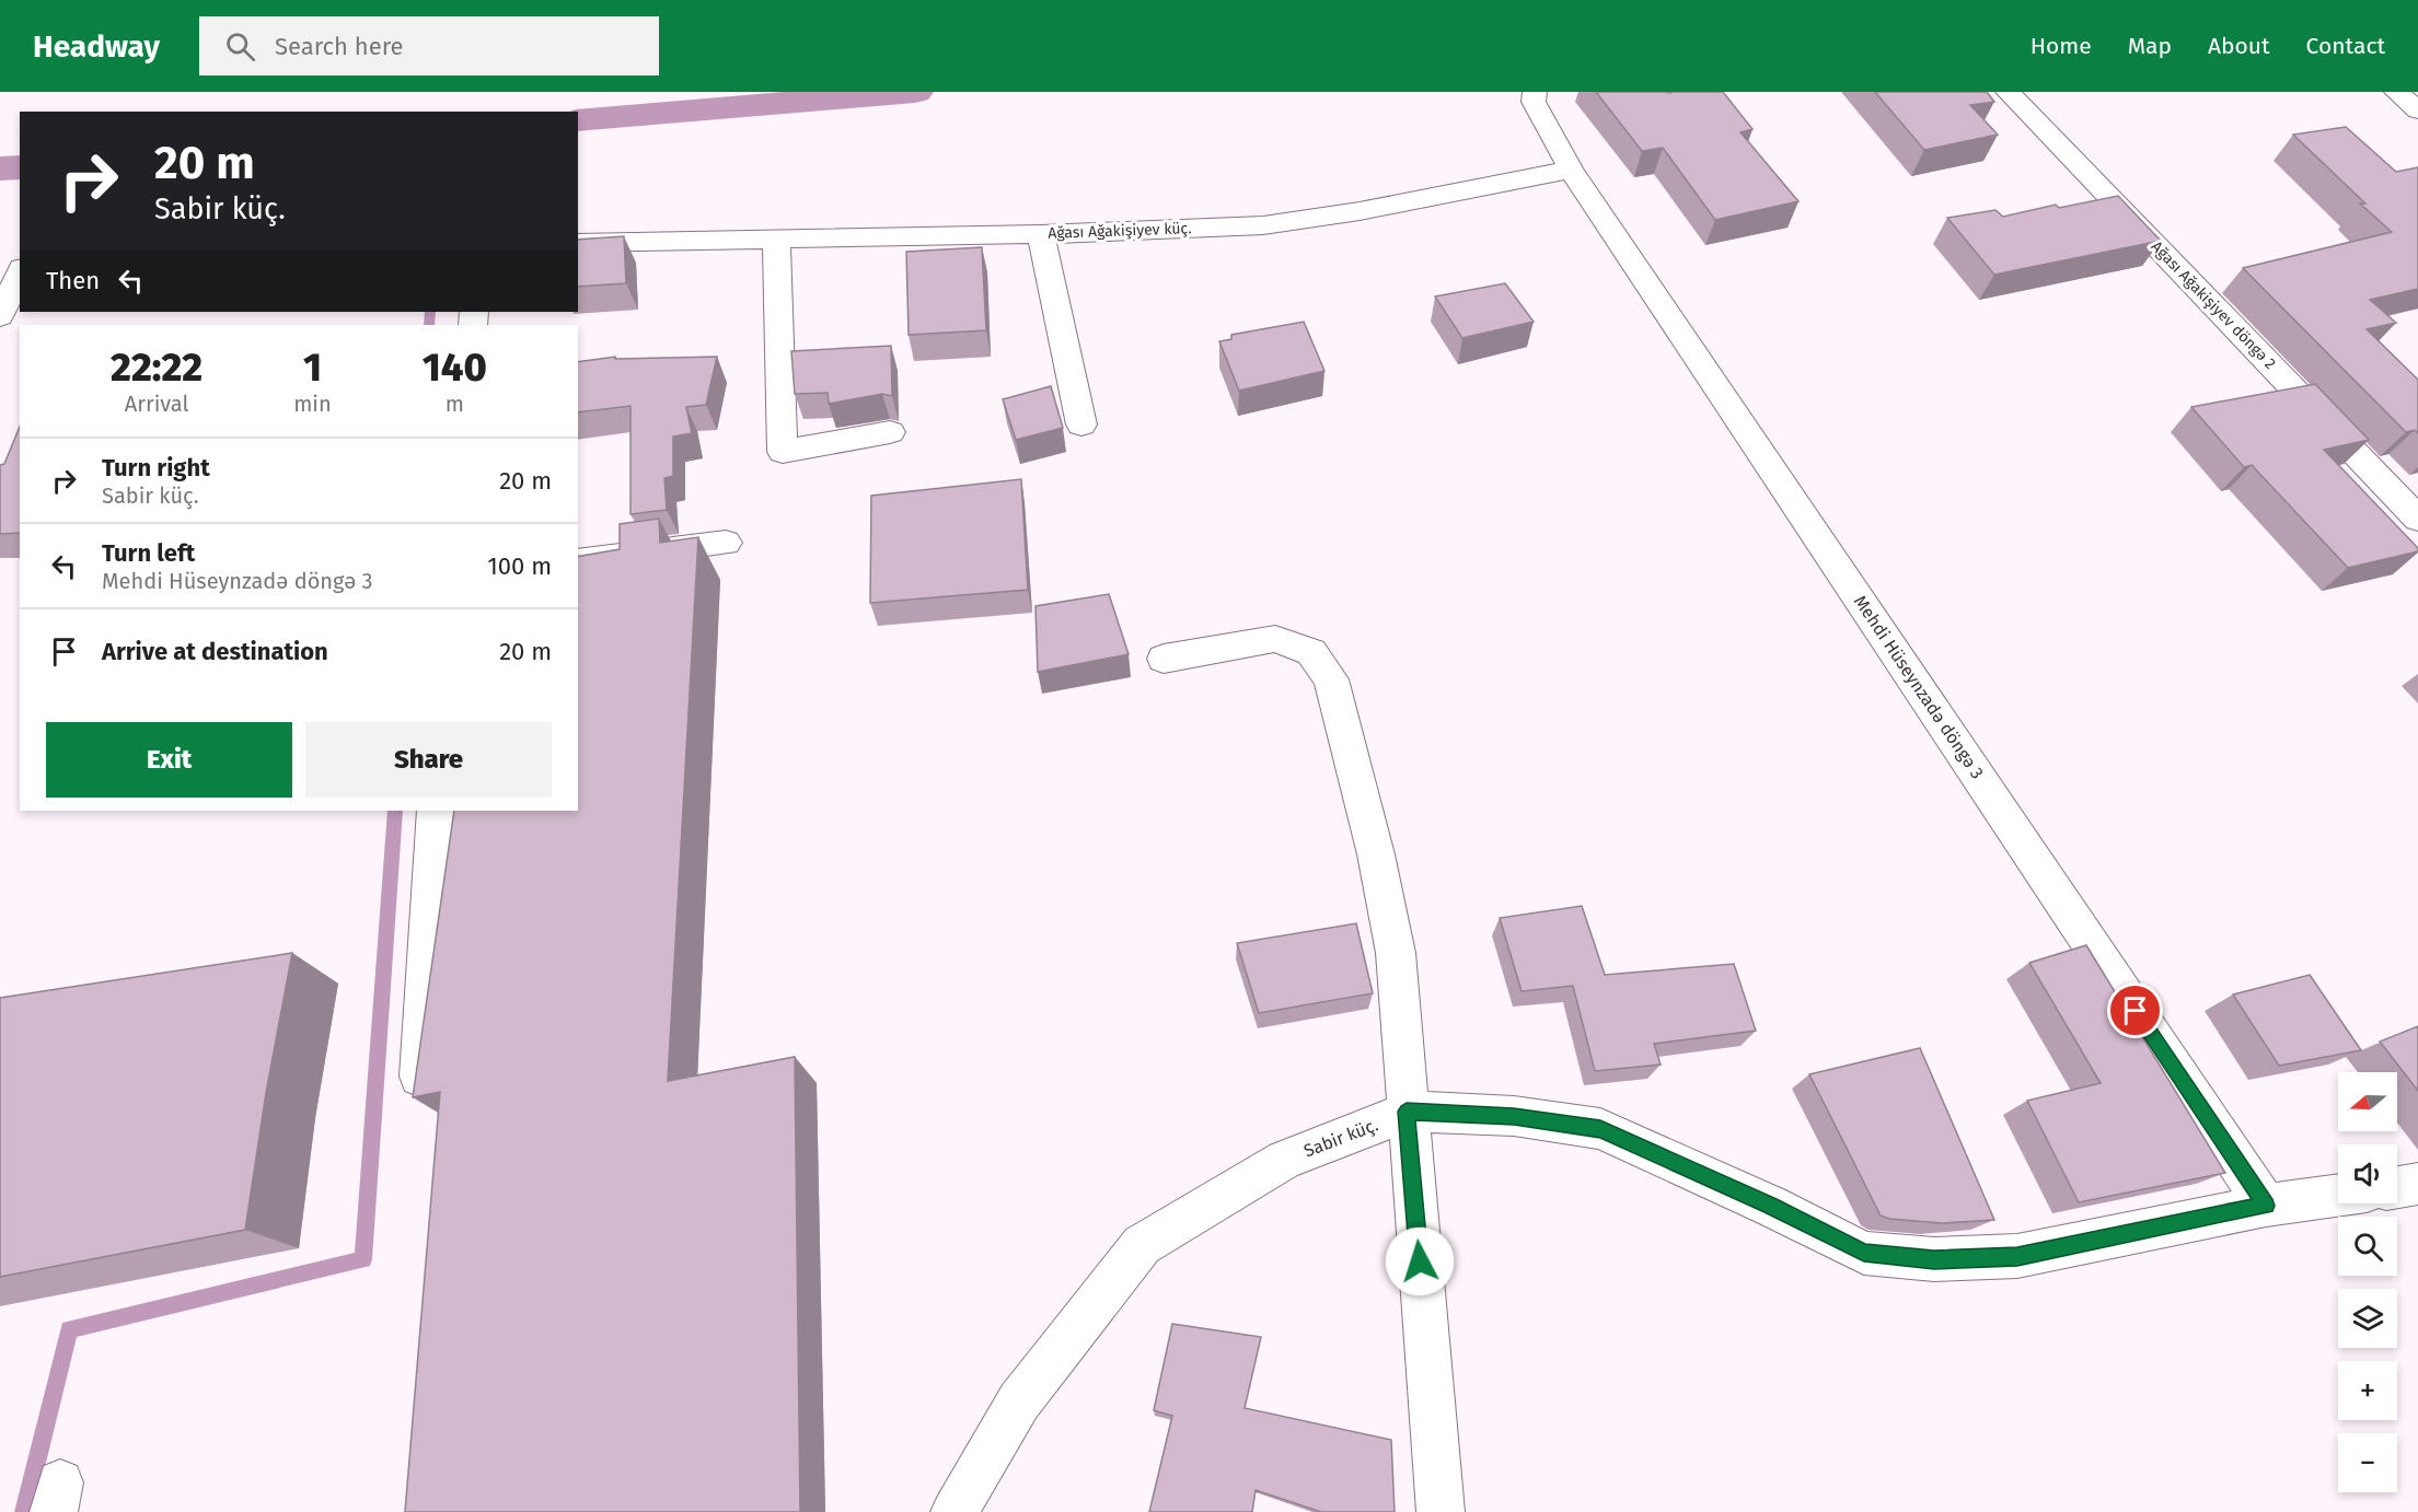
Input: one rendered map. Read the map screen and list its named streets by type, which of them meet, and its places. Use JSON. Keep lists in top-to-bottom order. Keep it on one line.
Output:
{"streets":{"street":["Ağası Ağakişiyev küç.","Ağası Ağakişiyev döngə 2","Mehdi Hüseynzadə döngə 3","Sabir küç."]},"crossings":[["Ağası Ağakişiyev küç.","Mehdi Hüseynzadə döngə 3"],["Mehdi Hüseynzadə döngə 3","Sabir küç."]],"north":"left","page":{"header":"Headway","search":"Search here","nav":["Home","Map","About","Contact"],"turn":["20 m","Sabir küç."],"then":"Then","eta":["22:22","Arrival","1","min","140","m"],"list":[{"name":"Turn right","note":"Sabir küç.","value":"20 m"},{"name":"Turn left","note":"Mehdi Hüseynzadə döngə 3","value":"100 m"},{"name":"Arrive at destination","value":"20 m"}],"buttons":["Exit","Share"],"map_buttons":["+","−"]}}
